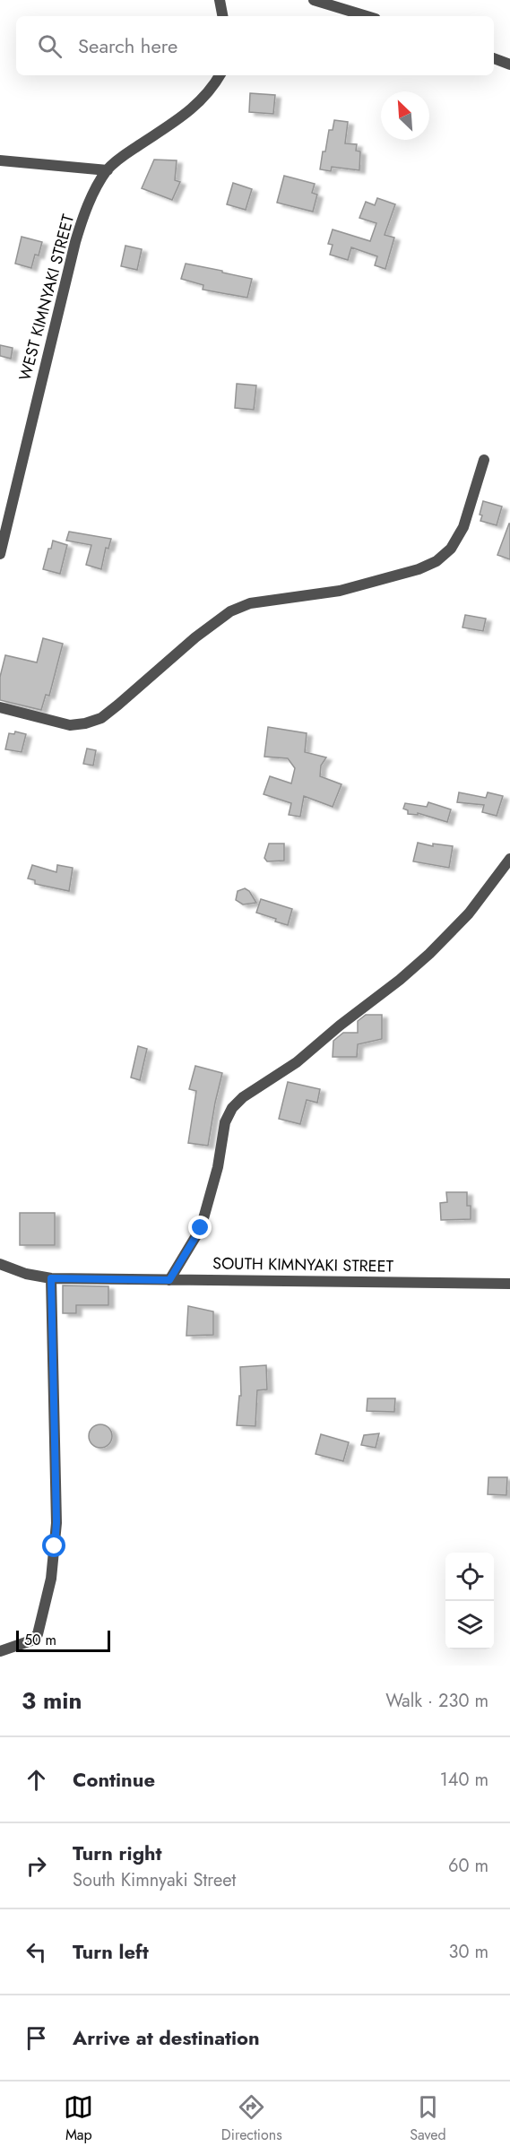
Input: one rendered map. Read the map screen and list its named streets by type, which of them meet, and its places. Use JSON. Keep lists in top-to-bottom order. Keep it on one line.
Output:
{"streets":{"street":["WEST KIMNYAKI STREET","SOUTH KIMNYAKI STREET"]},"scale_bar":"50 m","north":"top left","page":{"search":"Search here","scale":"50 m","heading":["3 min","Walk · 230 m"],"list":[["Continue","140 m"],["Turn right","South Kimnyaki Street","60 m"],["Turn left","30 m"],"Arrive at destination"],"nav":["Map","Directions","Saved"]}}
